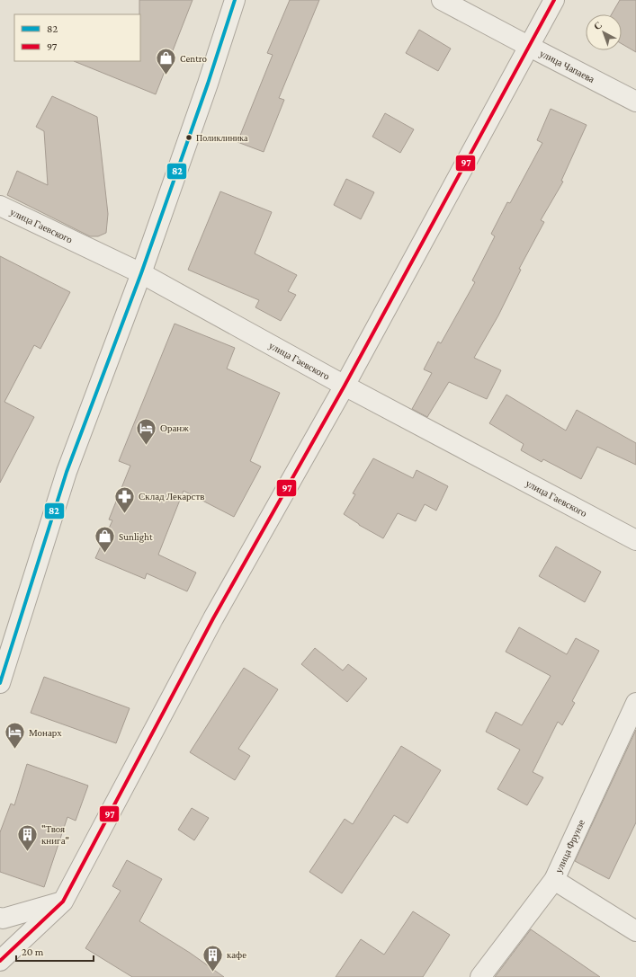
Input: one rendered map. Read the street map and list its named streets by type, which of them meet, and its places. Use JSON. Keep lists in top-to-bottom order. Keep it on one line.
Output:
{"streets":{"street":["улица Чапаева","улица Гаевского","улица Фрунзе"]},"places":{"shop":["Centro","Sunlight"],"other":["Поликлиника"],"hotel":["Оранж","Монарх"],"pharmacy":["Склад Лекарств"],"building":["\"Твоя книга\"","кафе"]},"lines":["transit line 82","transit line 97"],"legend":["82","97"],"scale_bar":"20 m","north":"top left"}
